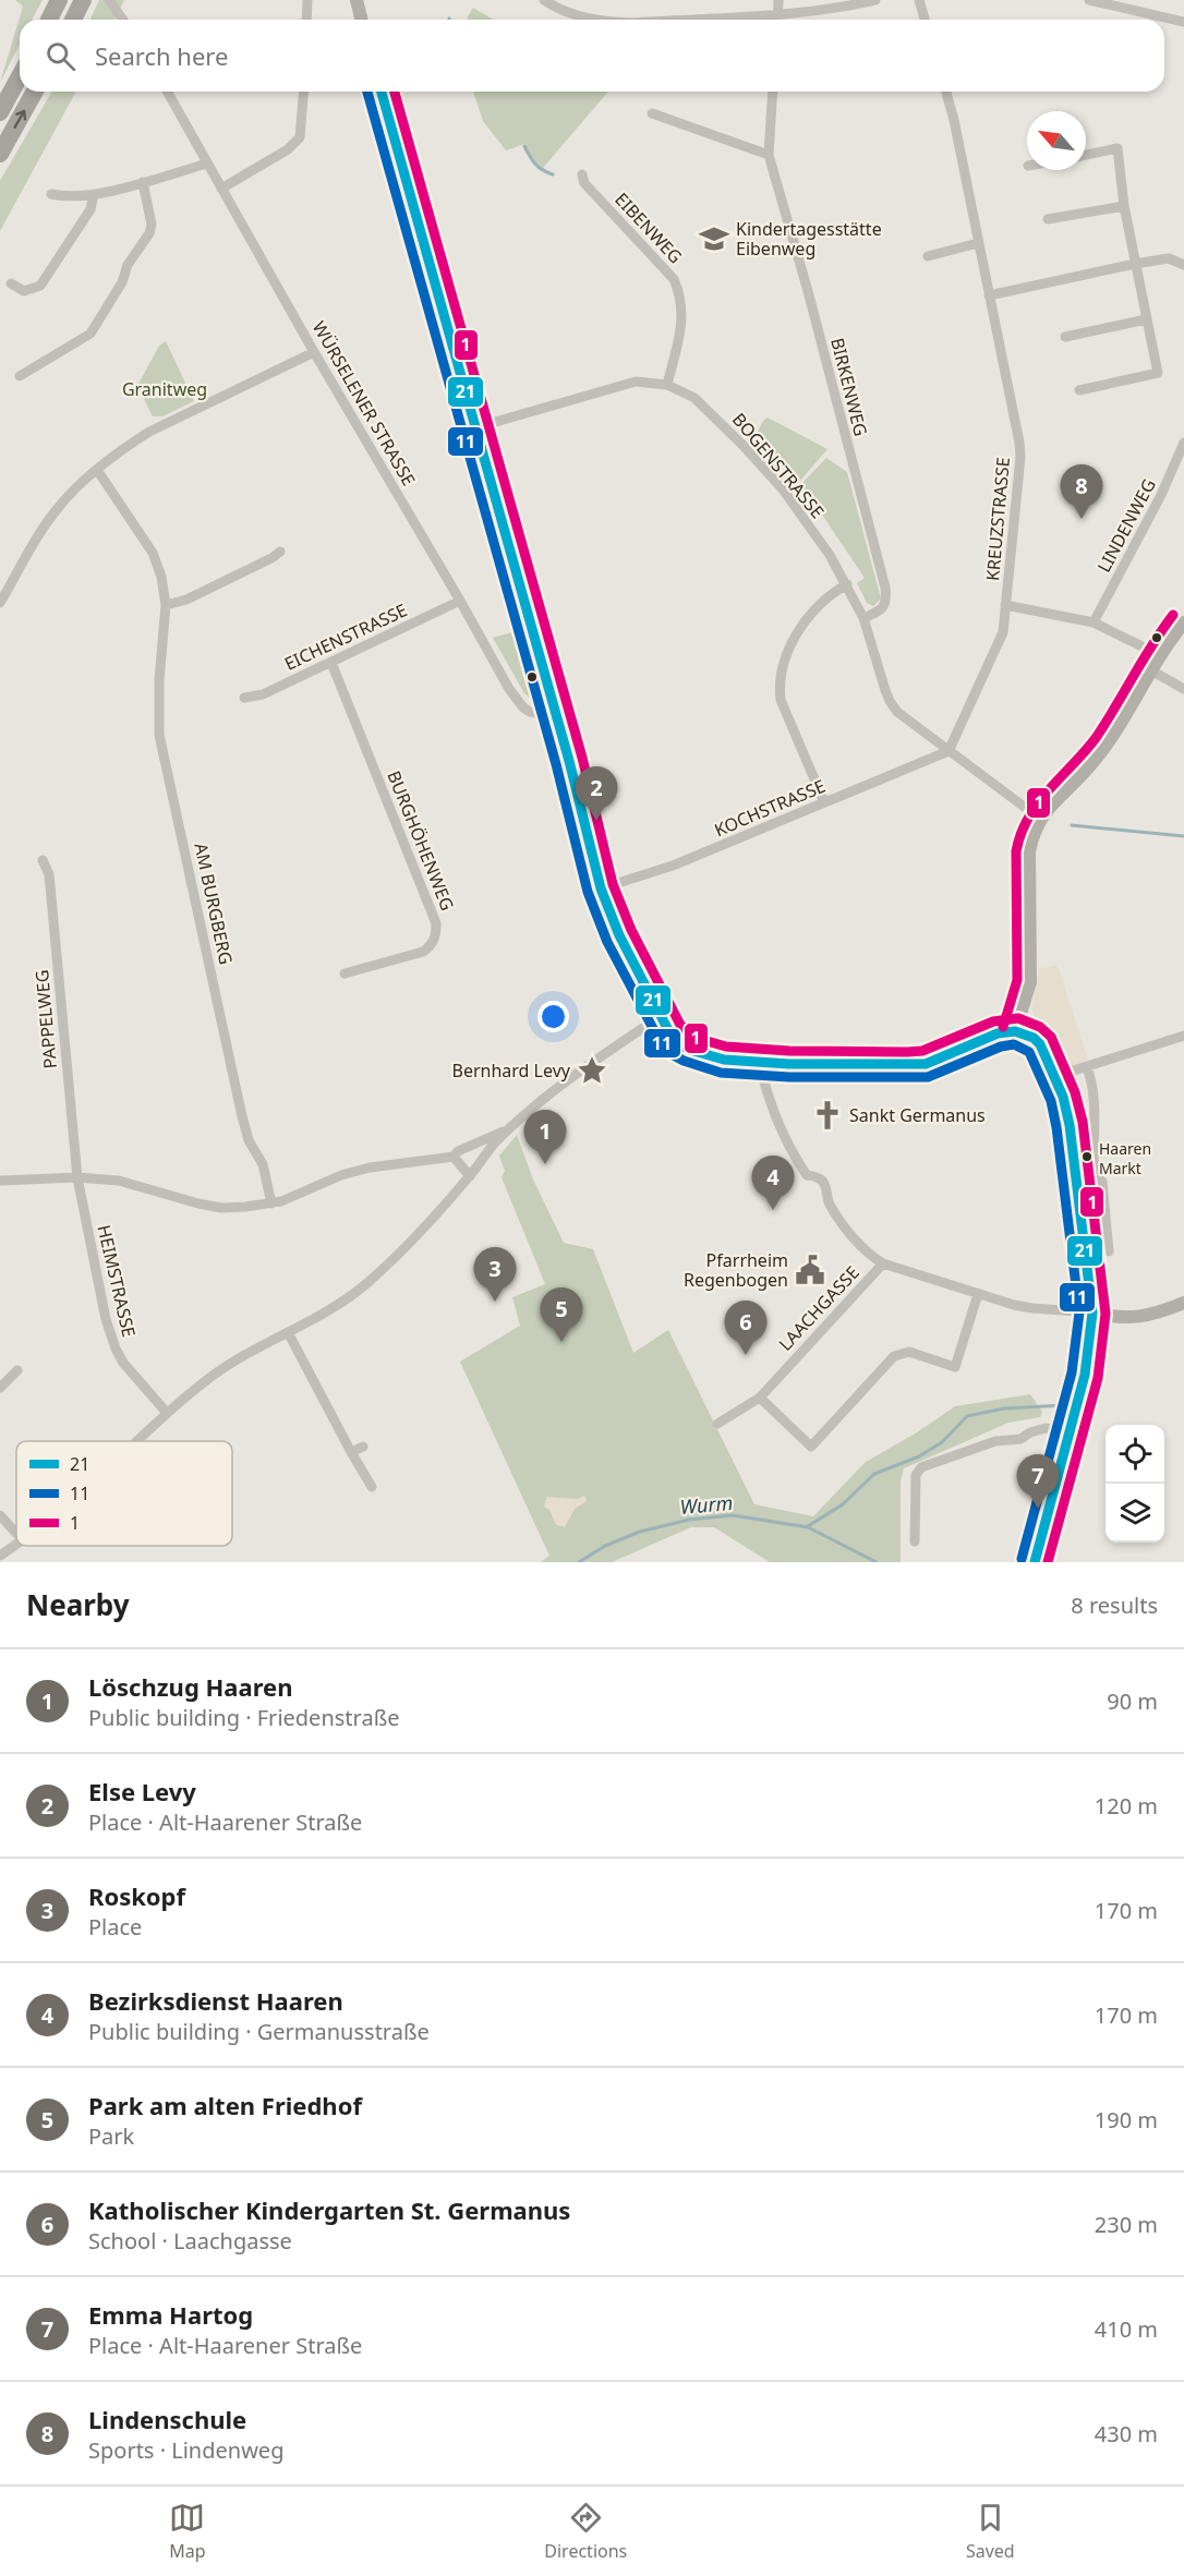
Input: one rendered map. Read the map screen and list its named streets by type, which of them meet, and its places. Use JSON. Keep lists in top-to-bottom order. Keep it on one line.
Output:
{"streets":{"street":["EIBENWEG","BIRKENWEG","WÜRSELENER STRASSE","BOGENSTRASSE","KREUZSTRASSE","LINDENWEG","EICHENSTRASSE","KOCHSTRASSE","BURGHÖHENWEG","AM BURGBERG","PAPPELWEG","HEIMSTRASSE","LAACHGASSE"]},"crossings":[["EIBENWEG","BOGENSTRASSE"],["BIRKENWEG","BOGENSTRASSE"],["WÜRSELENER STRASSE","EICHENSTRASSE"],["BOGENSTRASSE","KREUZSTRASSE"],["BOGENSTRASSE","KOCHSTRASSE"],["KREUZSTRASSE","KOCHSTRASSE"],["EICHENSTRASSE","BURGHÖHENWEG"],["PAPPELWEG","HEIMSTRASSE"]],"water":["Wurm"],"parks":["Granitweg"],"places":{"school or university":["Kindertagesstätte Eibenweg"],"place":["Bernhard Levy"],"church":["Sankt Germanus"],"other":["Haaren Markt"],"public building":["Pfarrheim Regenbogen"]},"lines":["transit line 21","transit line 11","transit line 1"],"legend":["21","11","1"],"north":"top left","page":{"search":"Search here","pins":["8","2","1","4","3","5","6","7"],"heading":["Nearby","8 results"],"list":[{"mark":"1","name":"Löschzug Haaren","note":"Public building · Friedenstraße","value":"90 m"},{"mark":"2","name":"Else Levy","note":"Place · Alt-Haarener Straße","value":"120 m"},{"mark":"3","name":"Roskopf","note":"Place","value":"170 m"},{"mark":"4","name":"Bezirksdienst Haaren","note":"Public building · Germanusstraße","value":"170 m"},{"mark":"5","name":"Park am alten Friedhof","note":"Park","value":"190 m"},{"mark":"6","name":"Katholischer Kindergarten St. Germanus","note":"School · Laachgasse","value":"230 m"},{"mark":"7","name":"Emma Hartog","note":"Place · Alt-Haarener Straße","value":"410 m"},{"mark":"8","name":"Lindenschule","note":"Sports · Lindenweg","value":"430 m"}],"nav":["Map","Directions","Saved"]}}
